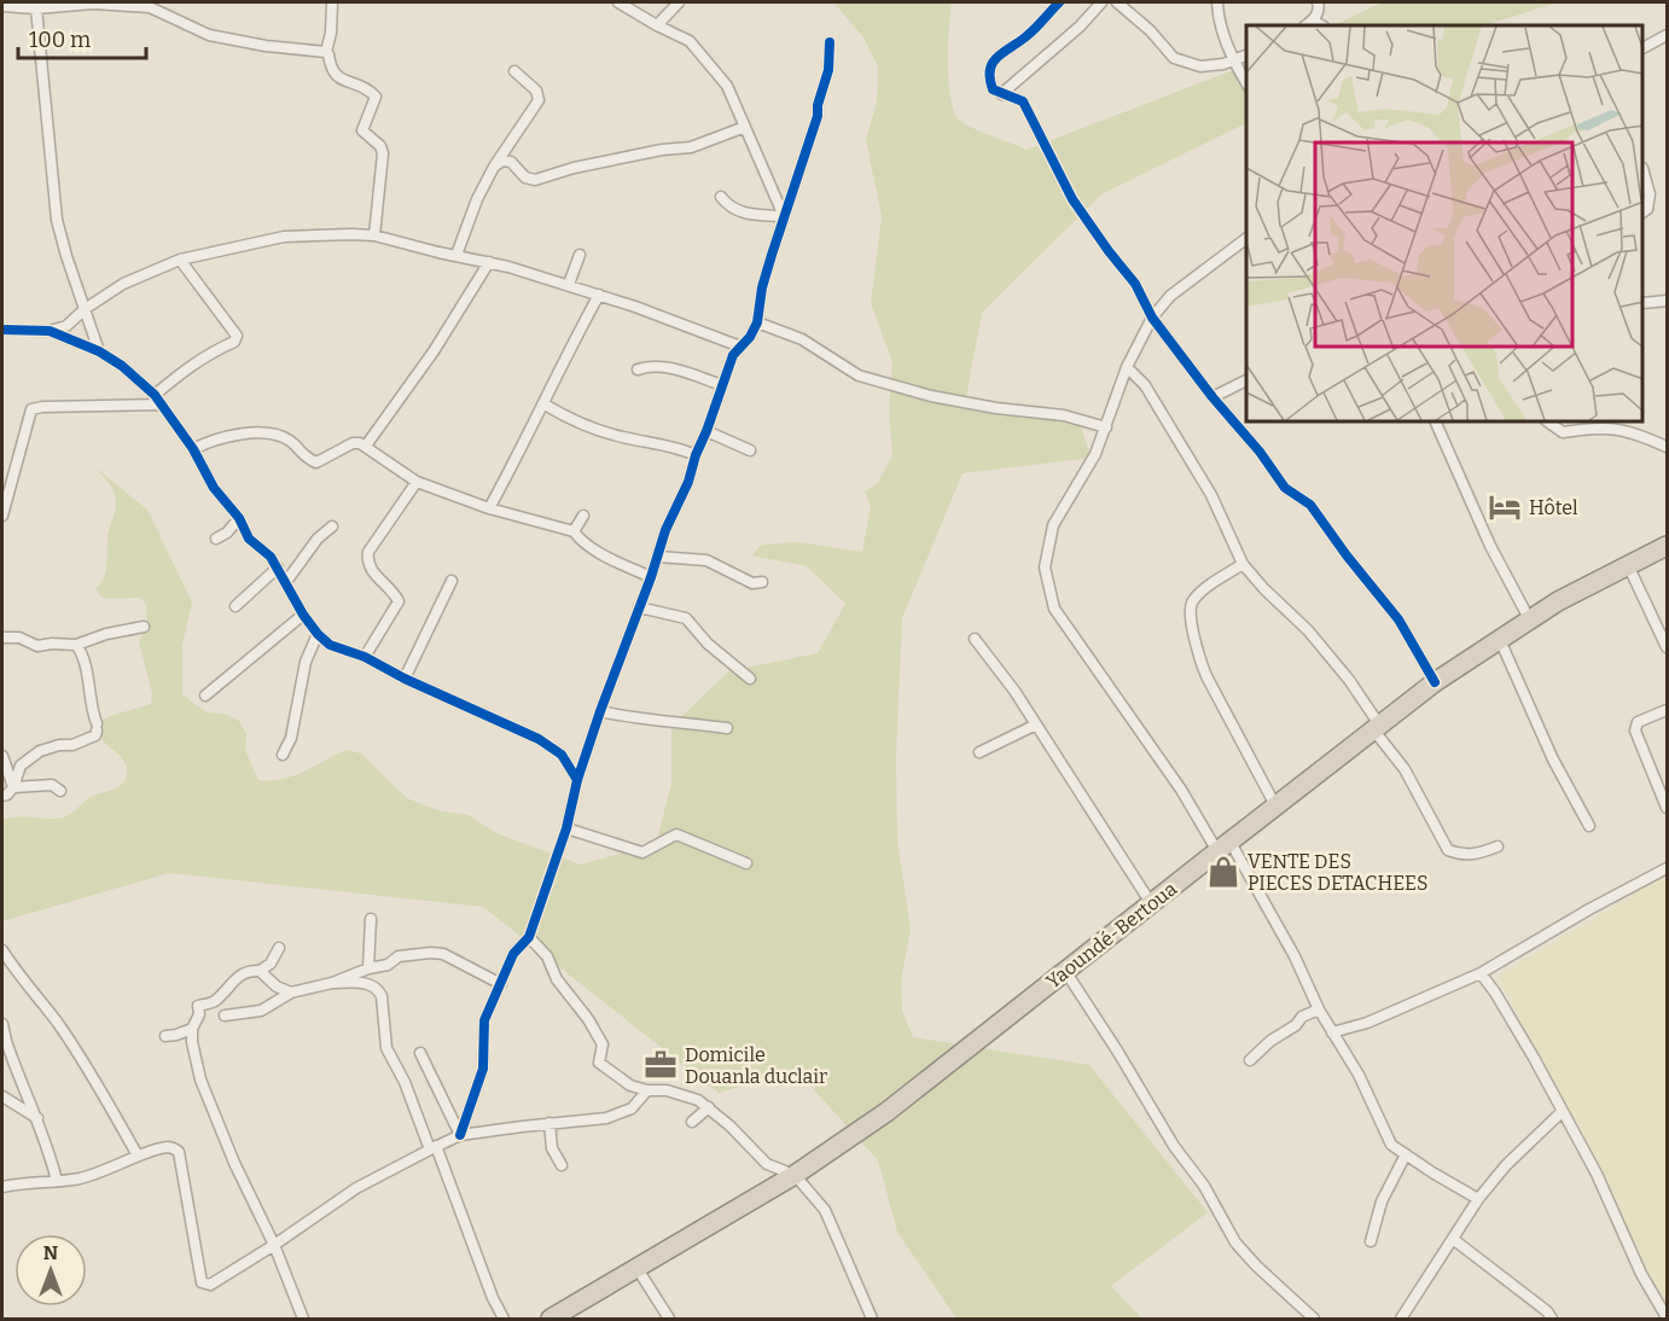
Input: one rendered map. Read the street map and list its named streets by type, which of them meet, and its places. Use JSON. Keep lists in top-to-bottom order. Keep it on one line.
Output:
{"streets":{"highway":["Yaoundé-Bertoua"]},"places":{"hotel":["Hôtel"],"shop":["VENTE DES PIECES DETACHEES"],"office":["Domicile Douanla duclair"]},"scale_bar":"100 m","north":"top"}
